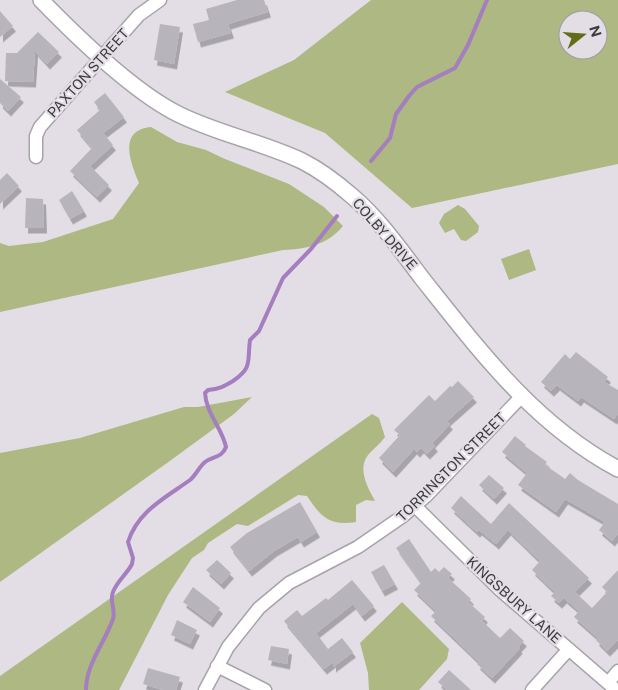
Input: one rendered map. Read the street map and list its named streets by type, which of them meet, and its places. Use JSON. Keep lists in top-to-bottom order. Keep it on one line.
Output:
{"streets":{"street":["PAXTON STREET","COLBY DRIVE","TORRINGTON STREET","KINGSBURY LANE"]},"crossings":[["PAXTON STREET","COLBY DRIVE"],["COLBY DRIVE","TORRINGTON STREET"],["TORRINGTON STREET","KINGSBURY LANE"]],"north":"right"}
